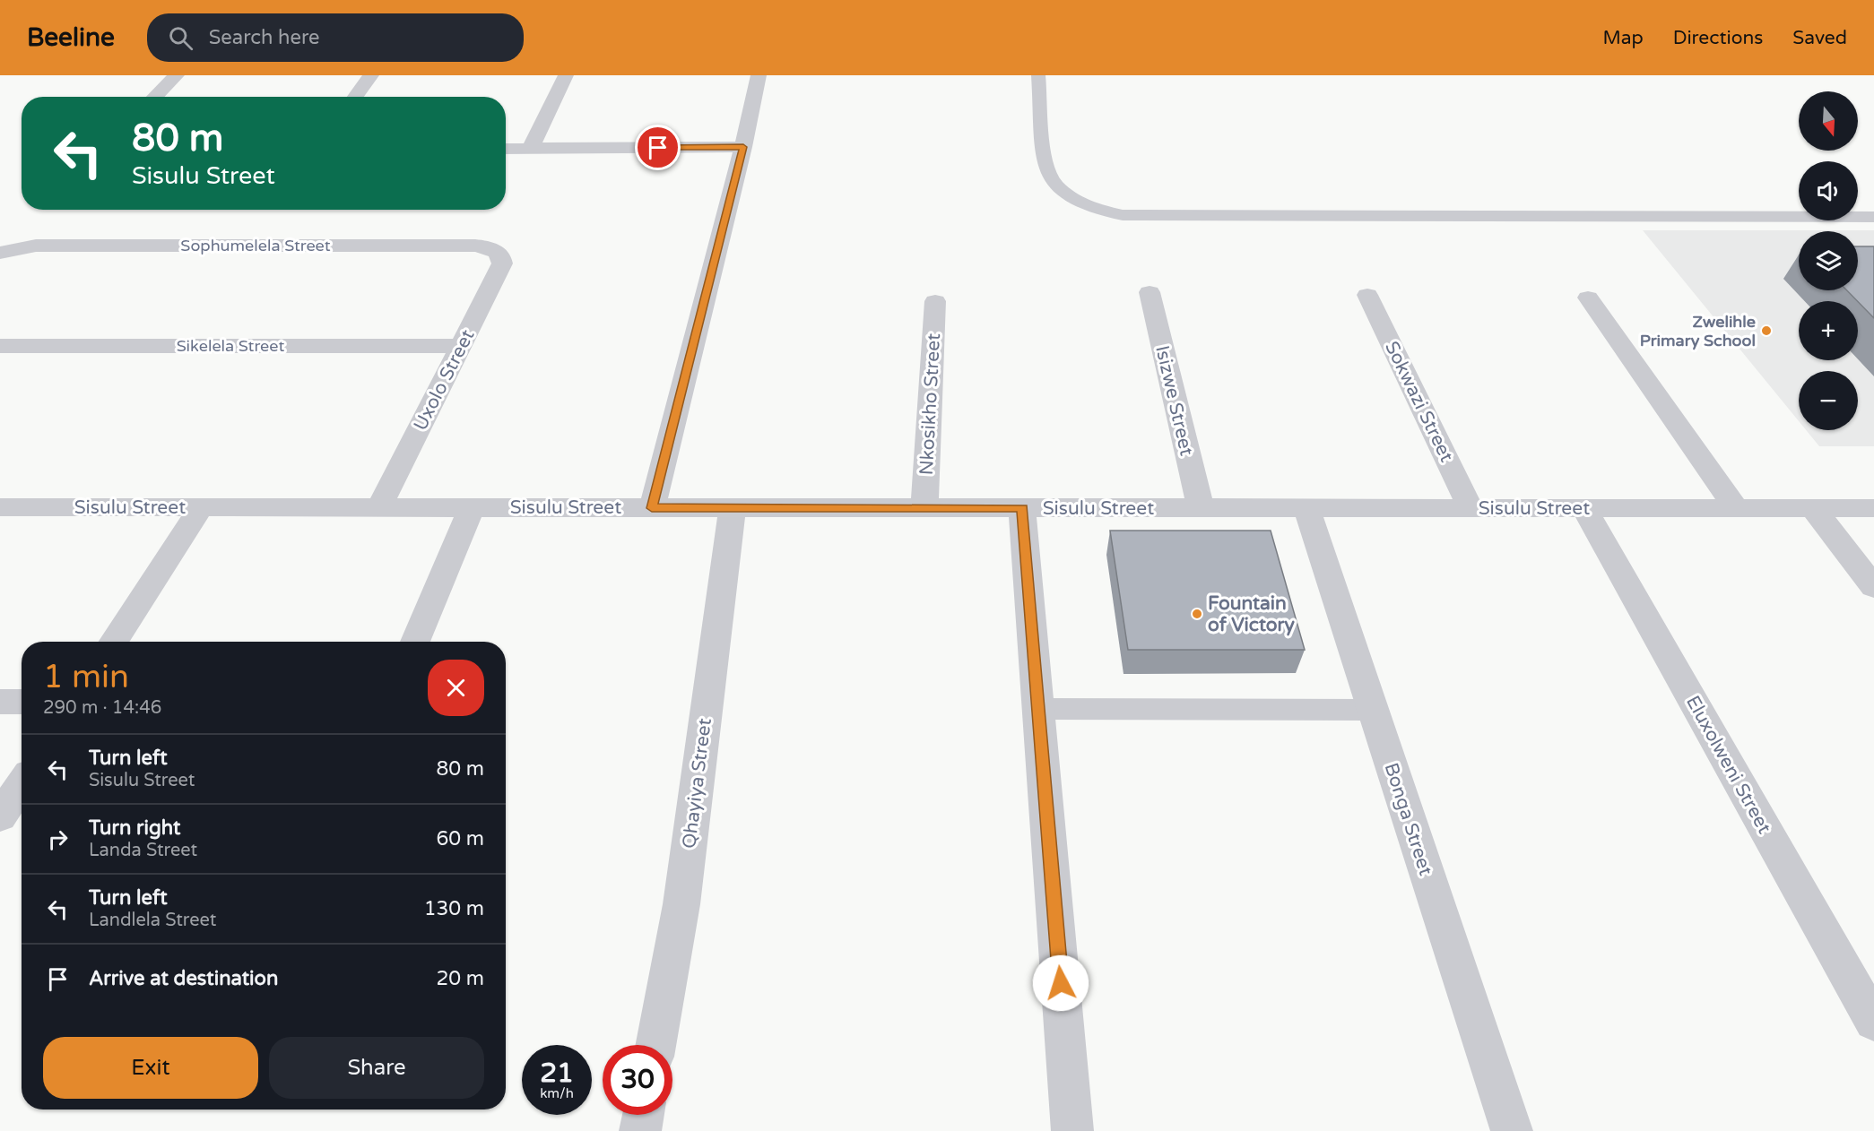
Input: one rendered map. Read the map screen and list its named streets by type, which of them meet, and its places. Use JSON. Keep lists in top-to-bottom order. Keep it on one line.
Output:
{"streets":{"street":["Sophumelela Street","Sikelela Street","Uxolo Street","Isizwe Street","Sokwazi Street","Nkosikho Street","Sisulu Street","Eluxolweni Street","Qhayiya Street","Bonga Street"]},"crossings":[["Sophumelela Street","Uxolo Street"],["Sikelela Street","Uxolo Street"],["Uxolo Street","Sisulu Street"],["Isizwe Street","Sisulu Street"],["Sokwazi Street","Sisulu Street"],["Nkosikho Street","Sisulu Street"],["Sisulu Street","Eluxolweni Street"],["Sisulu Street","Qhayiya Street"],["Sisulu Street","Bonga Street"]],"places":["Zwelihle Primary School","Fountain of Victory"],"north":"bottom","page":{"header":"Beeline","search":"Search here","nav":["Map","Directions","Saved"],"map_buttons":["+","−"],"turn":["80 m","Sisulu Street"],"heading":["1 min","290 m · 14:46"],"list":[{"name":"Turn left","note":"Sisulu Street","value":"80 m"},{"name":"Turn right","note":"Landa Street","value":"60 m"},{"name":"Turn left","note":"Landlela Street","value":"130 m"},{"name":"Arrive at destination","value":"20 m"}],"buttons":["Exit","Share"],"speed":"21 km/h","limit":"30"}}
